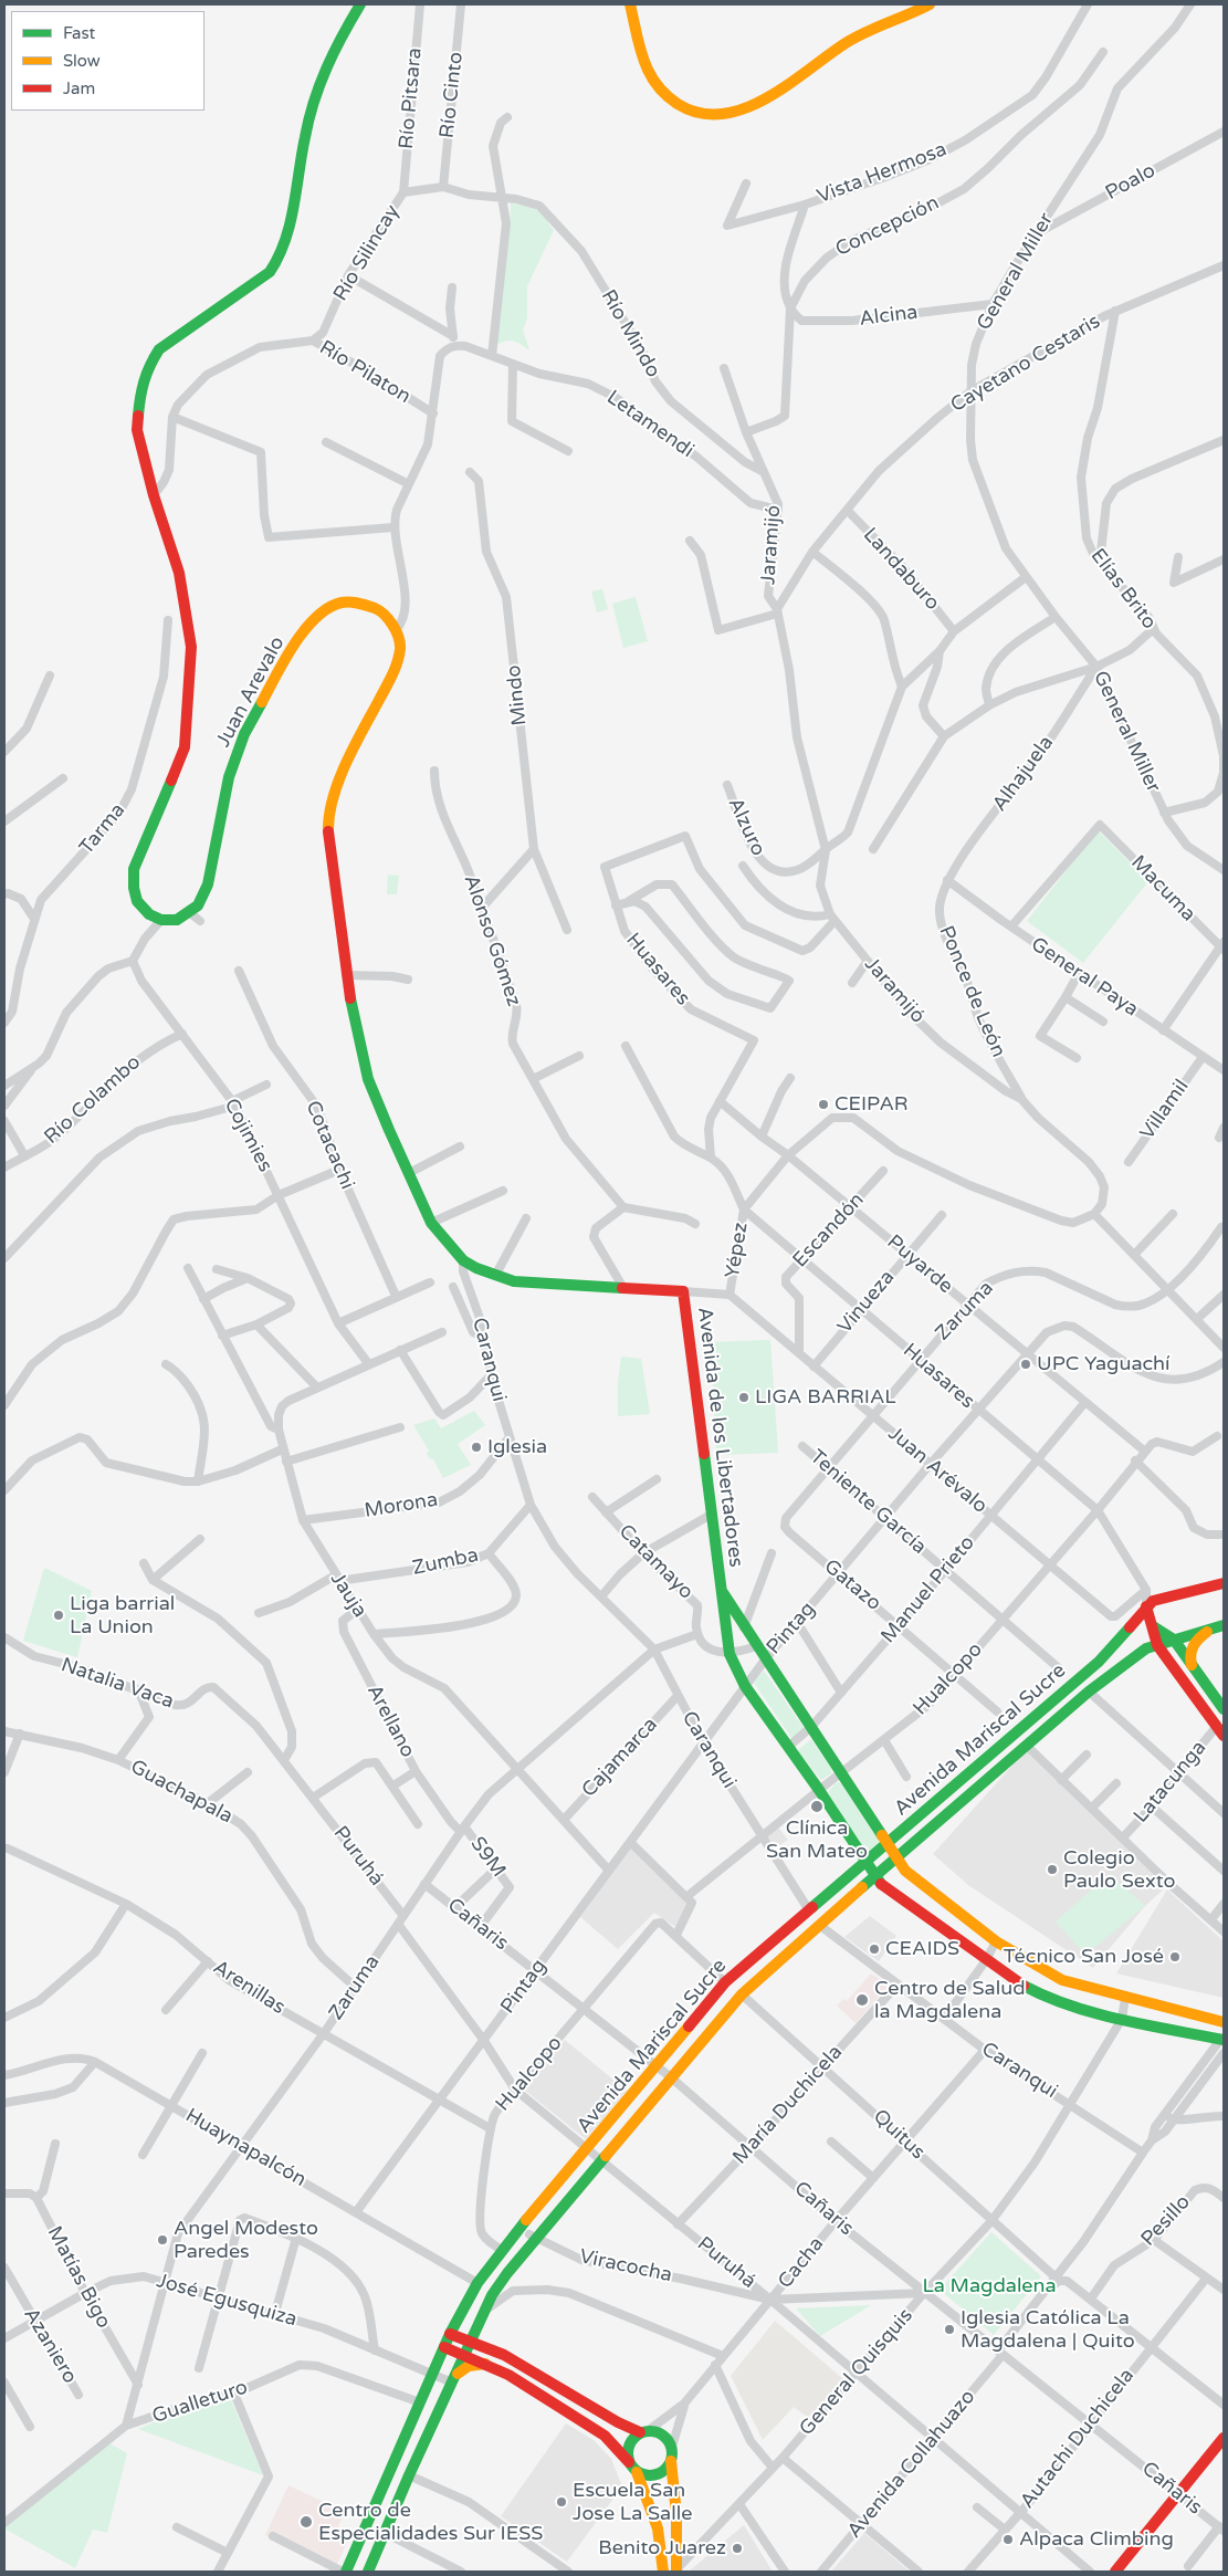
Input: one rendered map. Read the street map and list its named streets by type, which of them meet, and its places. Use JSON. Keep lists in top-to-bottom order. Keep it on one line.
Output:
{"streets":{"street":["Río Cinto","Río Pitsara","Vista Hermosa","Poalo","Concepción","Río Silincay","General Miller","Alcina","Río Mindo","Cayetano Cestaris","Río Pilaton","Letamendi","Jaramijó","Landaburo","Elías Brito","Juan Arevalo","Mindo","Alhajuela","Alzuro","Tarma","Macuma","Alonso Gómez","Huasares","General Paya","Ponce de León","Río Colambo","Villamil","Cojimies","Cotacachi","Escandón","Yépez","Puyarde","Vinueza","Zaruma","Caranqui","Avenida de los Libertadores","Juan Arévalo","Teniente García","Morona","Zumba","Catamayo","Gatazo","Manuel Prieto","Jauja","Pintag","Hualcopo","Natalia Vaca","Arellano","Avenida Mariscal Sucre","Cajamarca","Latacunga","Guachapala","Puruhá","S9M","Cañaris","Arenillas","María Duchicela","Quitus","Huaynapalcón","Pesillo","Cacha","Viracocha","Matías Bigo","José Egusquiza","Azaniero","General Quisquis","Gualleturo","Autachi Duchicela","Avenida Collahuazo"]},"crossings":[["Río Cinto","Río Mindo"],["Río Pitsara","Río Silincay"],["Poalo","General Miller"],["Concepción","Alcina"],["Concepción","Jaramijó"],["Río Silincay","Río Pilaton"],["General Miller","Alcina"],["General Miller","Cayetano Cestaris"],["General Miller","Elías Brito"],["General Miller","Alhajuela"],["Río Mindo","Jaramijó"],["Cayetano Cestaris","Jaramijó"],["Cayetano Cestaris","Landaburo"],["Cayetano Cestaris","Elías Brito"],["Letamendi","Jaramijó"],["Jaramijó","Alzuro"],["Jaramijó","Huasares"],["Jaramijó","Ponce de León"],["Juan Arevalo","Avenida de los Libertadores"],["Alhajuela","General Paya"],["Alhajuela","Ponce de León"],["Macuma","General Paya"],["Huasares","Escandón"],["Huasares","Yépez"],["Huasares","Puyarde"],["Huasares","Vinueza"],["Huasares","Zaruma"],["Huasares","Juan Arévalo"],["Huasares","Manuel Prieto"],["Huasares","Pintag"],["Huasares","Hualcopo"],["General Paya","Ponce de León"],["General Paya","Villamil"],["Río Colambo","Cojimies"],["Cojimies","Jauja"],["Escandón","Puyarde"],["Escandón","Juan Arévalo"],["Yépez","Puyarde"],["Yépez","Avenida de los Libertadores"],["Yépez","Juan Arévalo"],["Puyarde","Vinueza"],["Puyarde","Zaruma"],["Puyarde","Manuel Prieto"],["Puyarde","Pintag"],["Puyarde","Hualcopo"],["Vinueza","Juan Arévalo"],["Zaruma","Caranqui"],["Zaruma","Juan Arévalo"],["Zaruma","Teniente García"],["Zaruma","Catamayo"],["Zaruma","Gatazo"],["Zaruma","Jauja"],["Zaruma","Arellano"],["Zaruma","Guachapala"],["Zaruma","Puruhá"],["Zaruma","S9M"],["Zaruma","Cañaris"],["Zaruma","Arenillas"],["Zaruma","Huaynapalcón"],["Zaruma","Matías Bigo"],["Zaruma","José Egusquiza"],["Zaruma","Gualleturo"],["Caranqui","Avenida de los Libertadores"],["Caranqui","Morona"],["Caranqui","Zumba"],["Caranqui","Pintag"],["Caranqui","Hualcopo"],["Caranqui","Avenida Mariscal Sucre"],["Caranqui","Cajamarca"],["Caranqui","María Duchicela"],["Caranqui","Cacha"],["Caranqui","General Quisquis"],["Caranqui","Avenida Collahuazo"],["Avenida de los Libertadores","Juan Arévalo"],["Avenida de los Libertadores","Manuel Prieto"],["Avenida de los Libertadores","Pintag"],["Avenida de los Libertadores","Hualcopo"],["Avenida de los Libertadores","Avenida Mariscal Sucre"],["Avenida de los Libertadores","General Quisquis"],["Juan Arévalo","Manuel Prieto"],["Juan Arévalo","Pintag"],["Juan Arévalo","Hualcopo"],["Teniente García","Manuel Prieto"],["Teniente García","Pintag"],["Teniente García","Hualcopo"],["Morona","Jauja"],["Zumba","Jauja"],["Gatazo","Manuel Prieto"],["Gatazo","Pintag"],["Gatazo","Hualcopo"],["Jauja","Pintag"],["Jauja","Arellano"],["Jauja","Cajamarca"],["Pintag","Puruhá"],["Pintag","Cañaris"],["Pintag","Arenillas"],["Pintag","Huaynapalcón"],["Hualcopo","Avenida Mariscal Sucre"],["Hualcopo","Puruhá"],["Hualcopo","Cañaris"],["Hualcopo","Arenillas"],["Natalia Vaca","Guachapala"],["Natalia Vaca","Puruhá"],["Arellano","S9M"],["Avenida Mariscal Sucre","Puruhá"],["Avenida Mariscal Sucre","Cañaris"],["Avenida Mariscal Sucre","Quitus"],["Avenida Mariscal Sucre","Huaynapalcón"],["Avenida Mariscal Sucre","Viracocha"],["Avenida Mariscal Sucre","José Egusquiza"],["Avenida Mariscal Sucre","Gualleturo"],["Puruhá","María Duchicela"],["Puruhá","Cacha"],["Puruhá","Viracocha"],["Puruhá","General Quisquis"],["Puruhá","Autachi Duchicela"],["Puruhá","Avenida Collahuazo"],["S9M","Cañaris"],["Cañaris","María Duchicela"],["Cañaris","Cacha"],["Cañaris","Viracocha"],["Cañaris","General Quisquis"],["Cañaris","Autachi Duchicela"],["Cañaris","Avenida Collahuazo"],["María Duchicela","Quitus"],["Quitus","Cacha"],["Quitus","General Quisquis"],["Quitus","Avenida Collahuazo"],["Cacha","Viracocha"],["Viracocha","General Quisquis"],["Matías Bigo","José Egusquiza"],["José Egusquiza","Azaniero"]],"parks":["La Magdalena"],"places":["CEIPAR","UPC Yaguachí","LIGA BARRIAL","Iglesia","Liga barrial La Union","Clínica San Mateo","Colegio Paulo Sexto","CEAIDS","Técnico San José","Centro de Salud la Magdalena","Angel Modesto Paredes","Iglesia Católica La Magdalena | Quito","Escuela San Jose La Salle","Centro de Especialidades Sur IESS","Alpaca Climbing","Benito Juarez"],"legend":["Fast","Slow","Jam"]}
